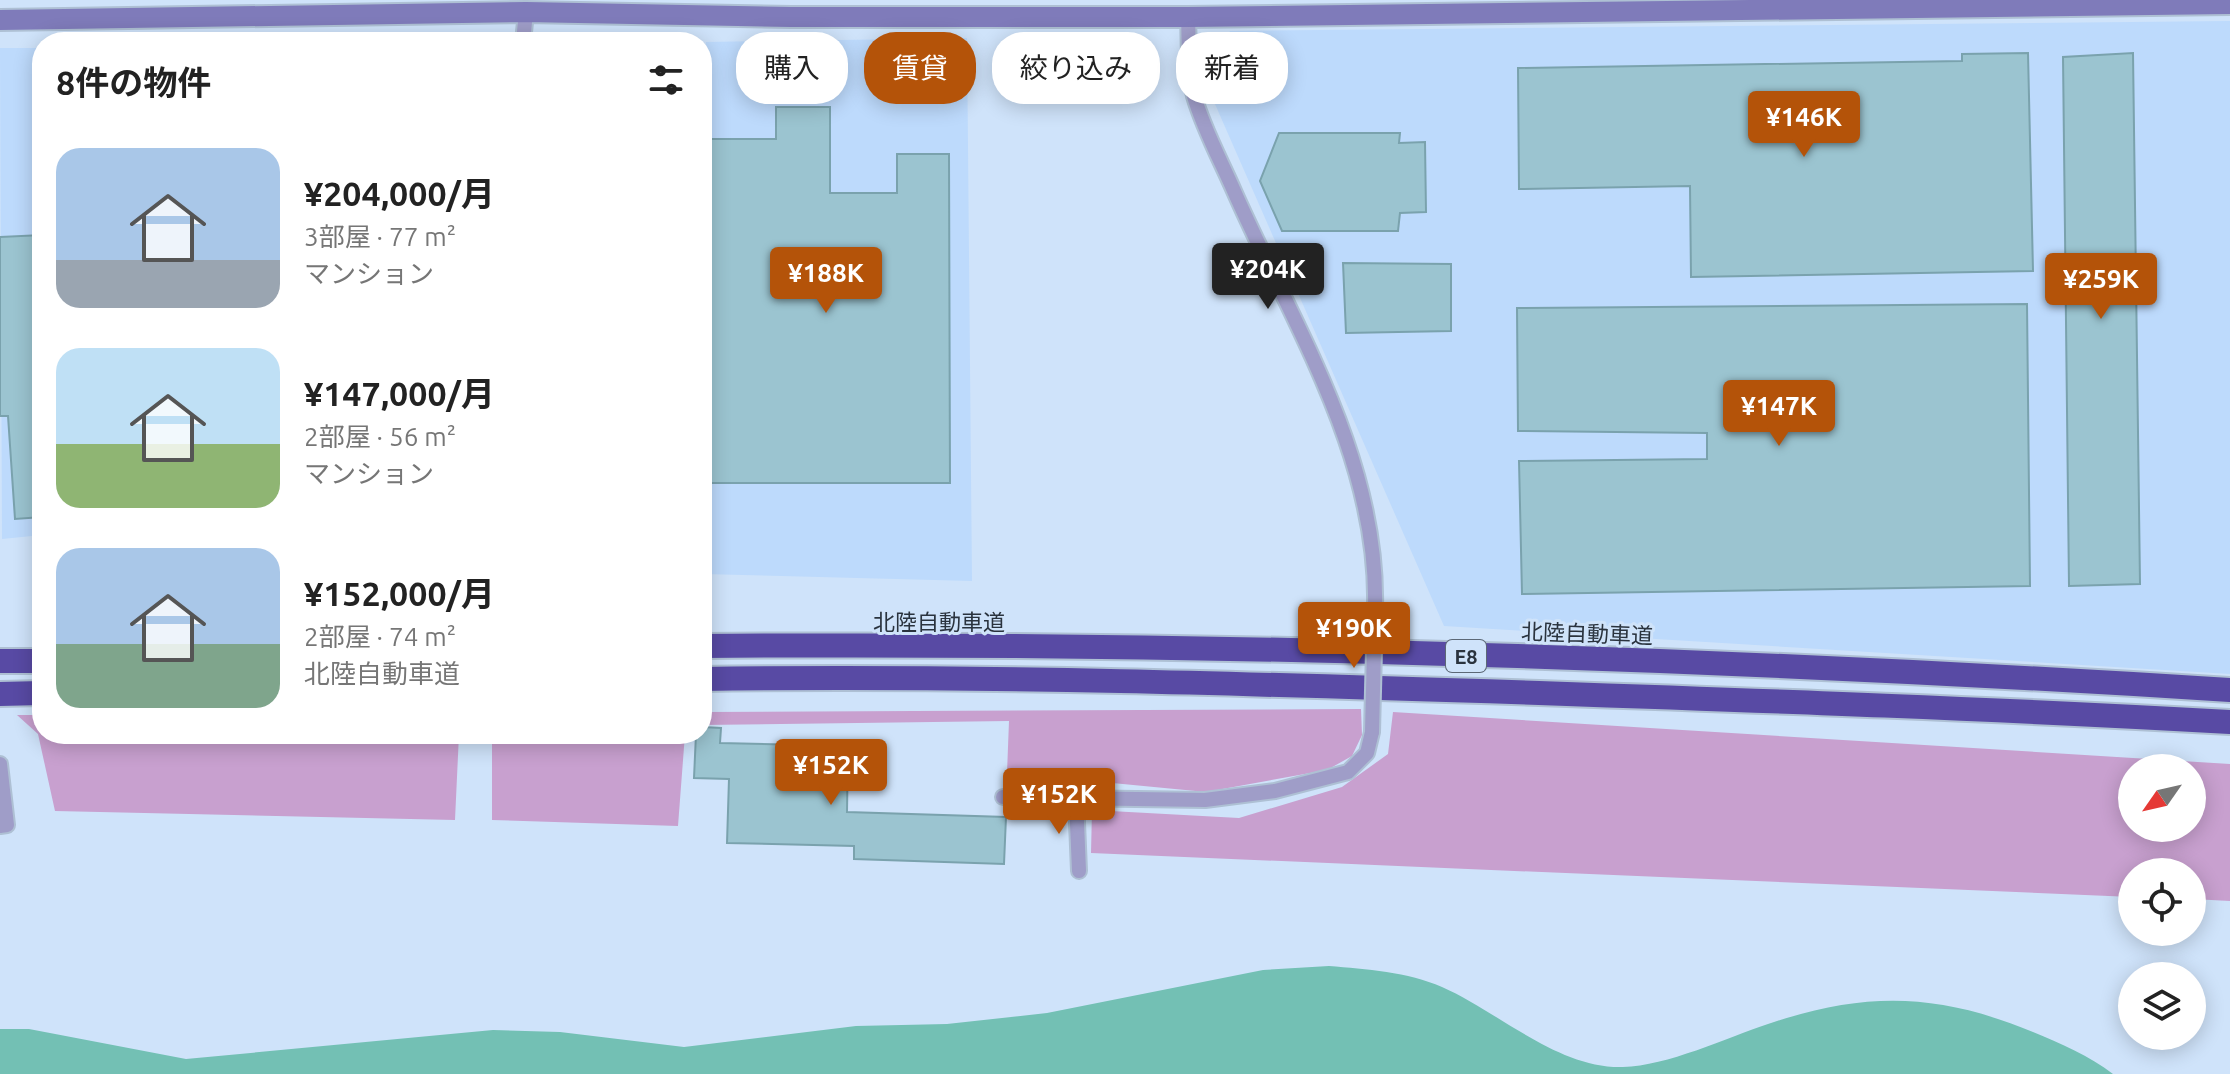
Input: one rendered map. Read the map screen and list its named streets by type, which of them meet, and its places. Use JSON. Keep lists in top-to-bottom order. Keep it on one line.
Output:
{"streets":{"highway":["北陸自動車道","E8"]},"north":"bottom left","page":{"chip":["購入","賃貸","絞り込み","新着"],"heading":"8件の物件","price":["¥146K","¥204K","¥188K","¥259K","¥147K","¥190K","¥152K","¥152K"],"list":[{"name":"¥204,000/月","note":"3部屋 · 77 m² · マンション"},{"name":"¥147,000/月","note":"2部屋 · 56 m² · マンション"},{"name":"¥152,000/月","note":"2部屋 · 74 m² · 北陸自動車道"}]}}
